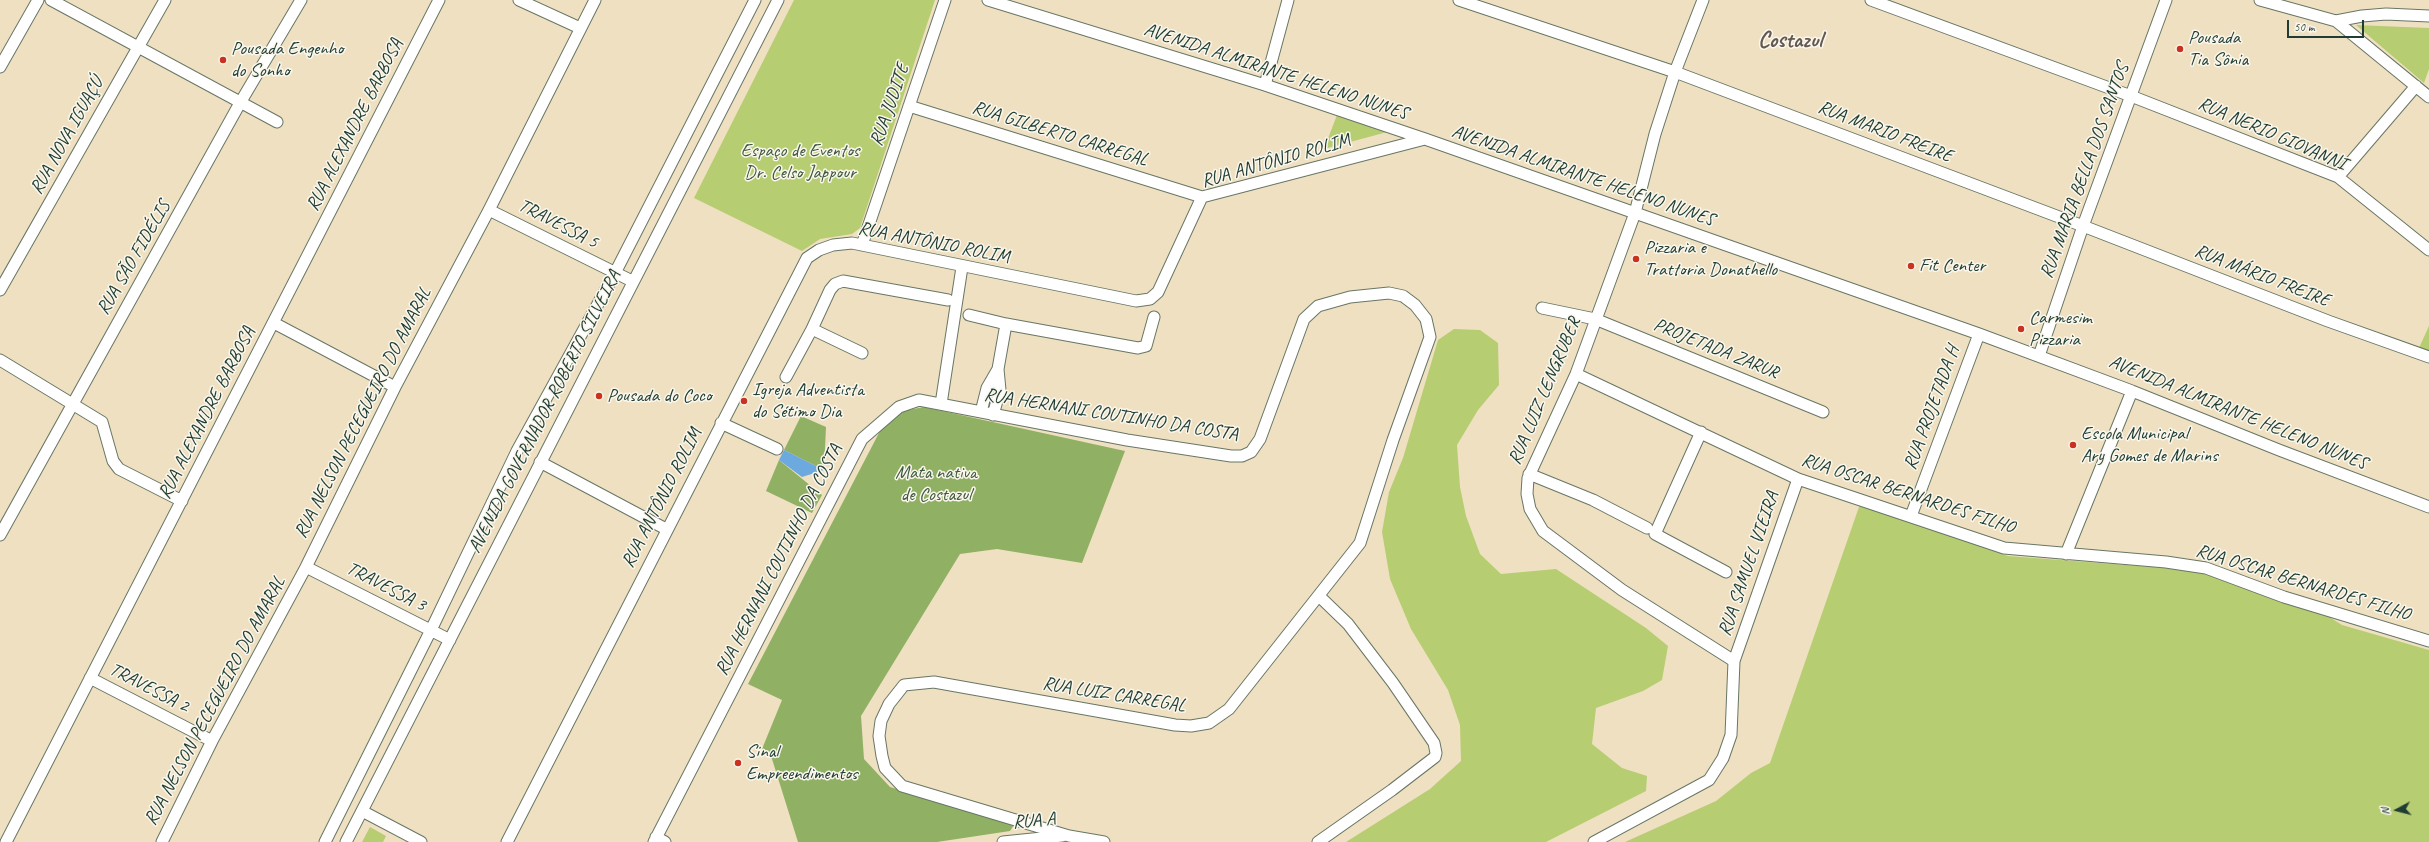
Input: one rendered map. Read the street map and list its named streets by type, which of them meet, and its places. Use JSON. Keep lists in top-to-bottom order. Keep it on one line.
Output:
{"streets":{"street":["AVENIDA ALMIRANTE HELENO NUNES","RUA JUDITE","RUA ALEXANDRE BARBOSA","RUA MARIO FREIRE","RUA GILBERTO CARREGAL","RUA NERIO GIOVANNI","RUA NOVA IGUAÇÚ","RUA ANTÔNIO ROLIM","RUA MARIA BELLA DOS SANTOS","TRAVESSA 5","RUA SÃO FIDÉLIS","RUA MÁRIO FREIRE","PROJETADA ZARUR","RUA LUIZ LENGRUBER","RUA PROJETADA H","AVENIDA GOVERNADOR ROBERTO SILVEIRA","RUA NELSON PECEGUEIRO DO AMARAL","RUA HERNANI COUTINHO DA COSTA","RUA OSCAR BERNARDES FILHO","RUA SAMUEL VIEIRA","TRAVESSA 3","TRAVESSA 2","RUA LUIZ CARREGAL","RUA A"]},"crossings":[["AVENIDA ALMIRANTE HELENO NUNES","RUA ANTÔNIO ROLIM"],["AVENIDA ALMIRANTE HELENO NUNES","RUA MARIA BELLA DOS SANTOS"],["AVENIDA ALMIRANTE HELENO NUNES","RUA LUIZ LENGRUBER"],["AVENIDA ALMIRANTE HELENO NUNES","RUA PROJETADA H"],["RUA JUDITE","RUA GILBERTO CARREGAL"],["RUA JUDITE","RUA ANTÔNIO ROLIM"],["RUA ALEXANDRE BARBOSA","TRAVESSA 2"],["RUA MARIO FREIRE","RUA MARIA BELLA DOS SANTOS"],["RUA MARIO FREIRE","RUA MÁRIO FREIRE"],["RUA MARIO FREIRE","RUA LUIZ LENGRUBER"],["RUA GILBERTO CARREGAL","RUA ANTÔNIO ROLIM"],["RUA NERIO GIOVANNI","RUA MARIA BELLA DOS SANTOS"],["RUA MARIA BELLA DOS SANTOS","RUA MÁRIO FREIRE"],["TRAVESSA 5","AVENIDA GOVERNADOR ROBERTO SILVEIRA"],["TRAVESSA 5","RUA NELSON PECEGUEIRO DO AMARAL"],["PROJETADA ZARUR","RUA LUIZ LENGRUBER"],["RUA LUIZ LENGRUBER","RUA OSCAR BERNARDES FILHO"],["RUA LUIZ LENGRUBER","RUA SAMUEL VIEIRA"],["RUA PROJETADA H","RUA OSCAR BERNARDES FILHO"],["AVENIDA GOVERNADOR ROBERTO SILVEIRA","TRAVESSA 3"],["RUA NELSON PECEGUEIRO DO AMARAL","TRAVESSA 3"],["RUA NELSON PECEGUEIRO DO AMARAL","TRAVESSA 2"],["RUA HERNANI COUTINHO DA COSTA","RUA LUIZ CARREGAL"],["RUA OSCAR BERNARDES FILHO","RUA SAMUEL VIEIRA"],["RUA LUIZ CARREGAL","RUA A"]],"districts":["Costazul"],"parks":["Espaço de Eventos Dr. Celso Jappour","Mata nativa de Costazul"],"places":["Pousada Tia Sônia","Pousada Engenho do Sonho","Pizzaria e Trattoria Donathello","Fit Center","Carmesim Pizzaria","Pousada do Coco","Igreja Adventista do Sétimo Dia","Escola Municipal Ary Gomes de Marins","Sinal Empreendimentos"],"scale_bar":"50 m","north":"left"}
